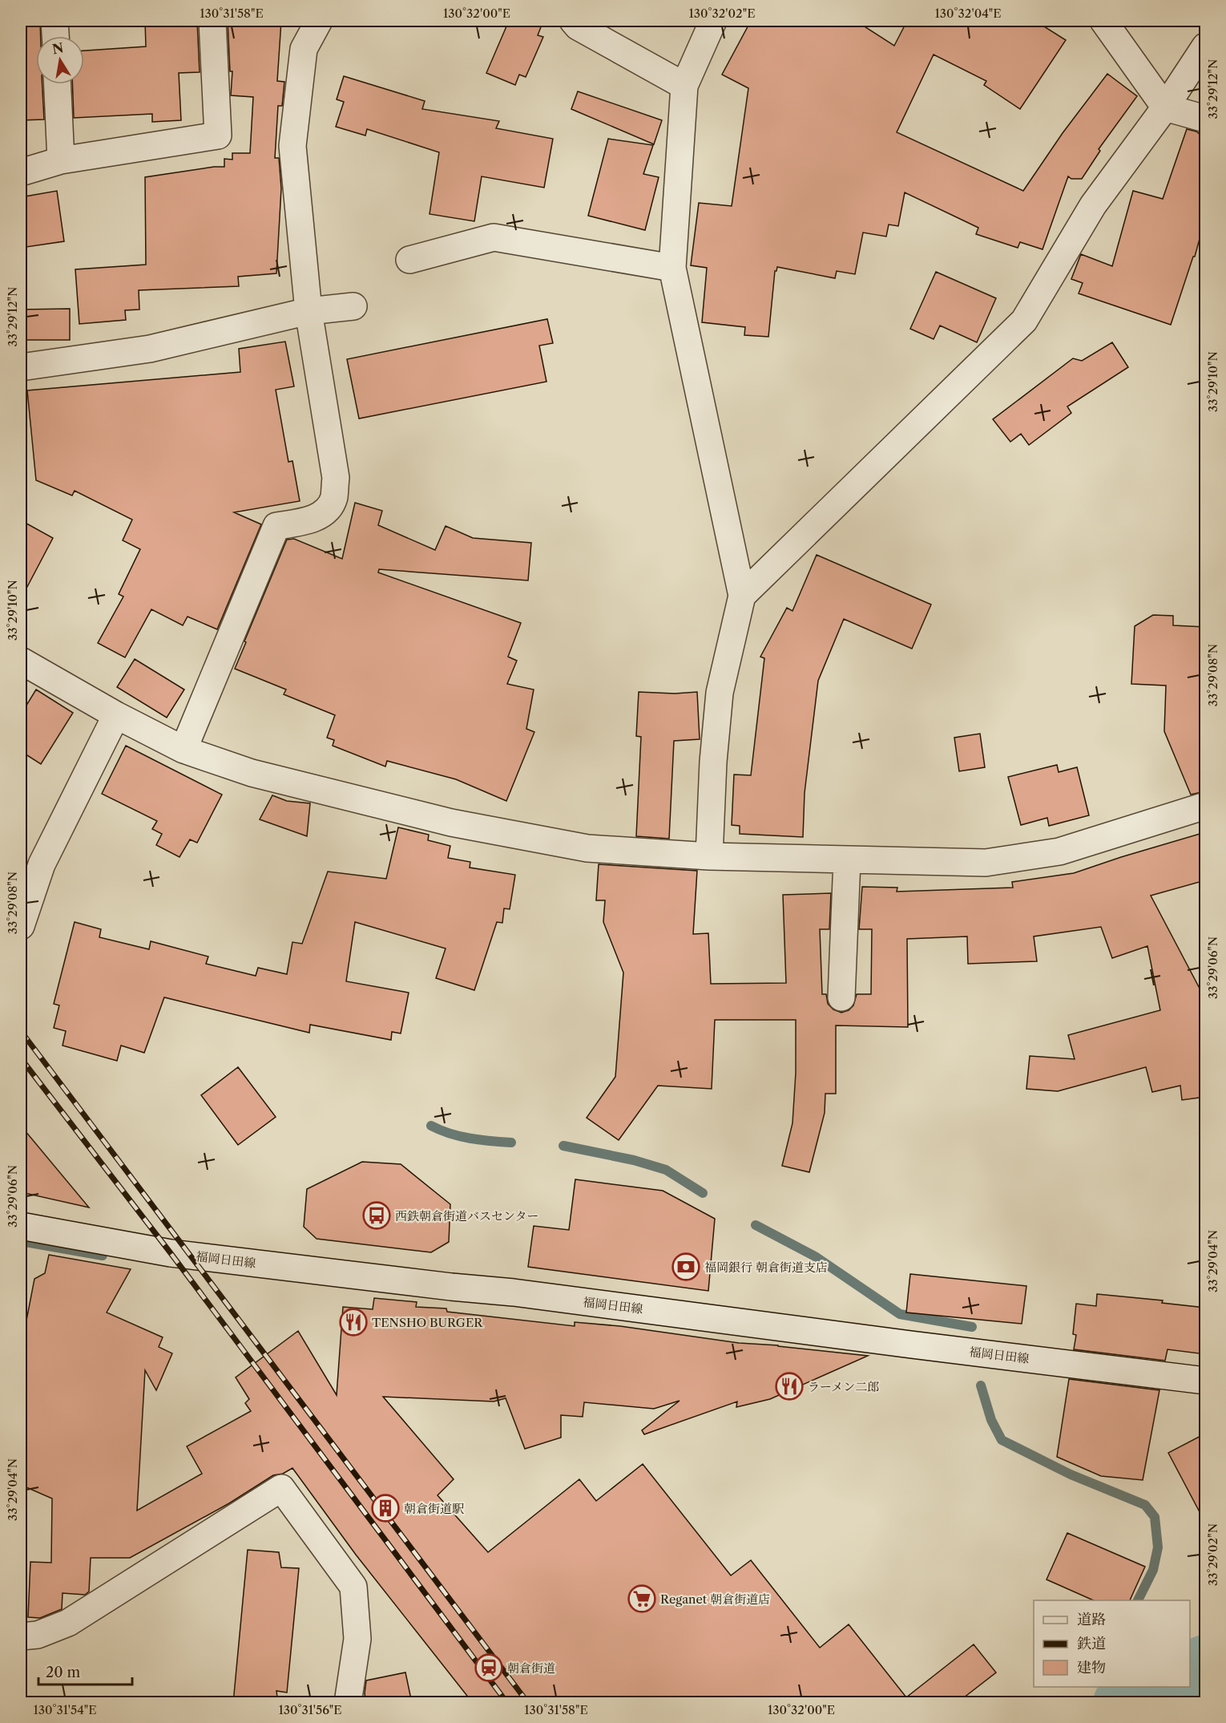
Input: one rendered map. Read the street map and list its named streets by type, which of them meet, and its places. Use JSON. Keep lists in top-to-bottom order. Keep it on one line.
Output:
{"streets":{"street":["福岡日田線"]},"places":{"bus stop":["西鉄朝倉街道バスセンター"],"bank":["福岡銀行 朝倉街道支店"],"restaurant":["TENSHO BURGER","ラーメン二郎"],"building":["朝倉街道駅"],"supermarket":["Reganet 朝倉街道店"],"station":["朝倉街道"]},"legend":["道路","鉄道","建物"],"scale_bar":"20 m","north":"top","coordinates":["130°31'58\"E","130°32'00\"E","130°32'02\"E","130°32'04\"E","33°29'12\"N","33°29'10\"N","33°29'08\"N","33°29'06\"N","33°29'04\"N","33°29'02\"N","130°31'54\"E","130°31'56\"E"]}
